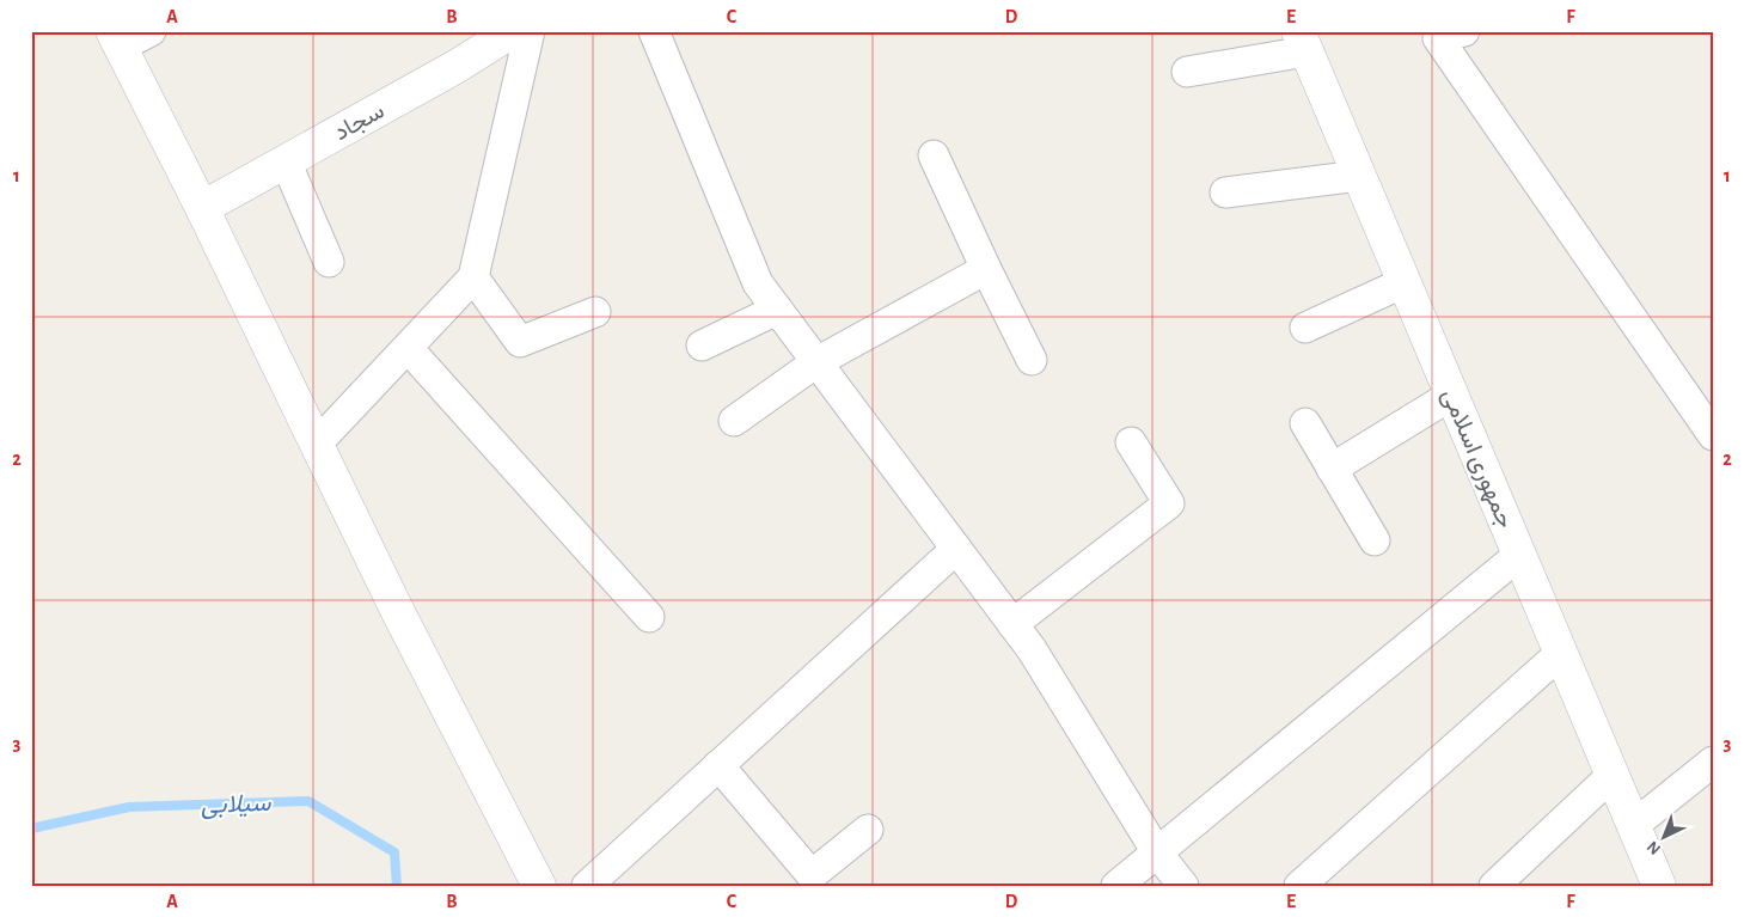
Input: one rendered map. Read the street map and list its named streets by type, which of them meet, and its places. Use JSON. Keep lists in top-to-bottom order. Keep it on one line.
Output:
{"streets":{"street":["سجاد","جمهوری اسلامی"]},"water":["سیلابی"],"north":"bottom left","grid":{"columns":["A","B","C","D","E","F"],"rows":["1","2","3"]}}
